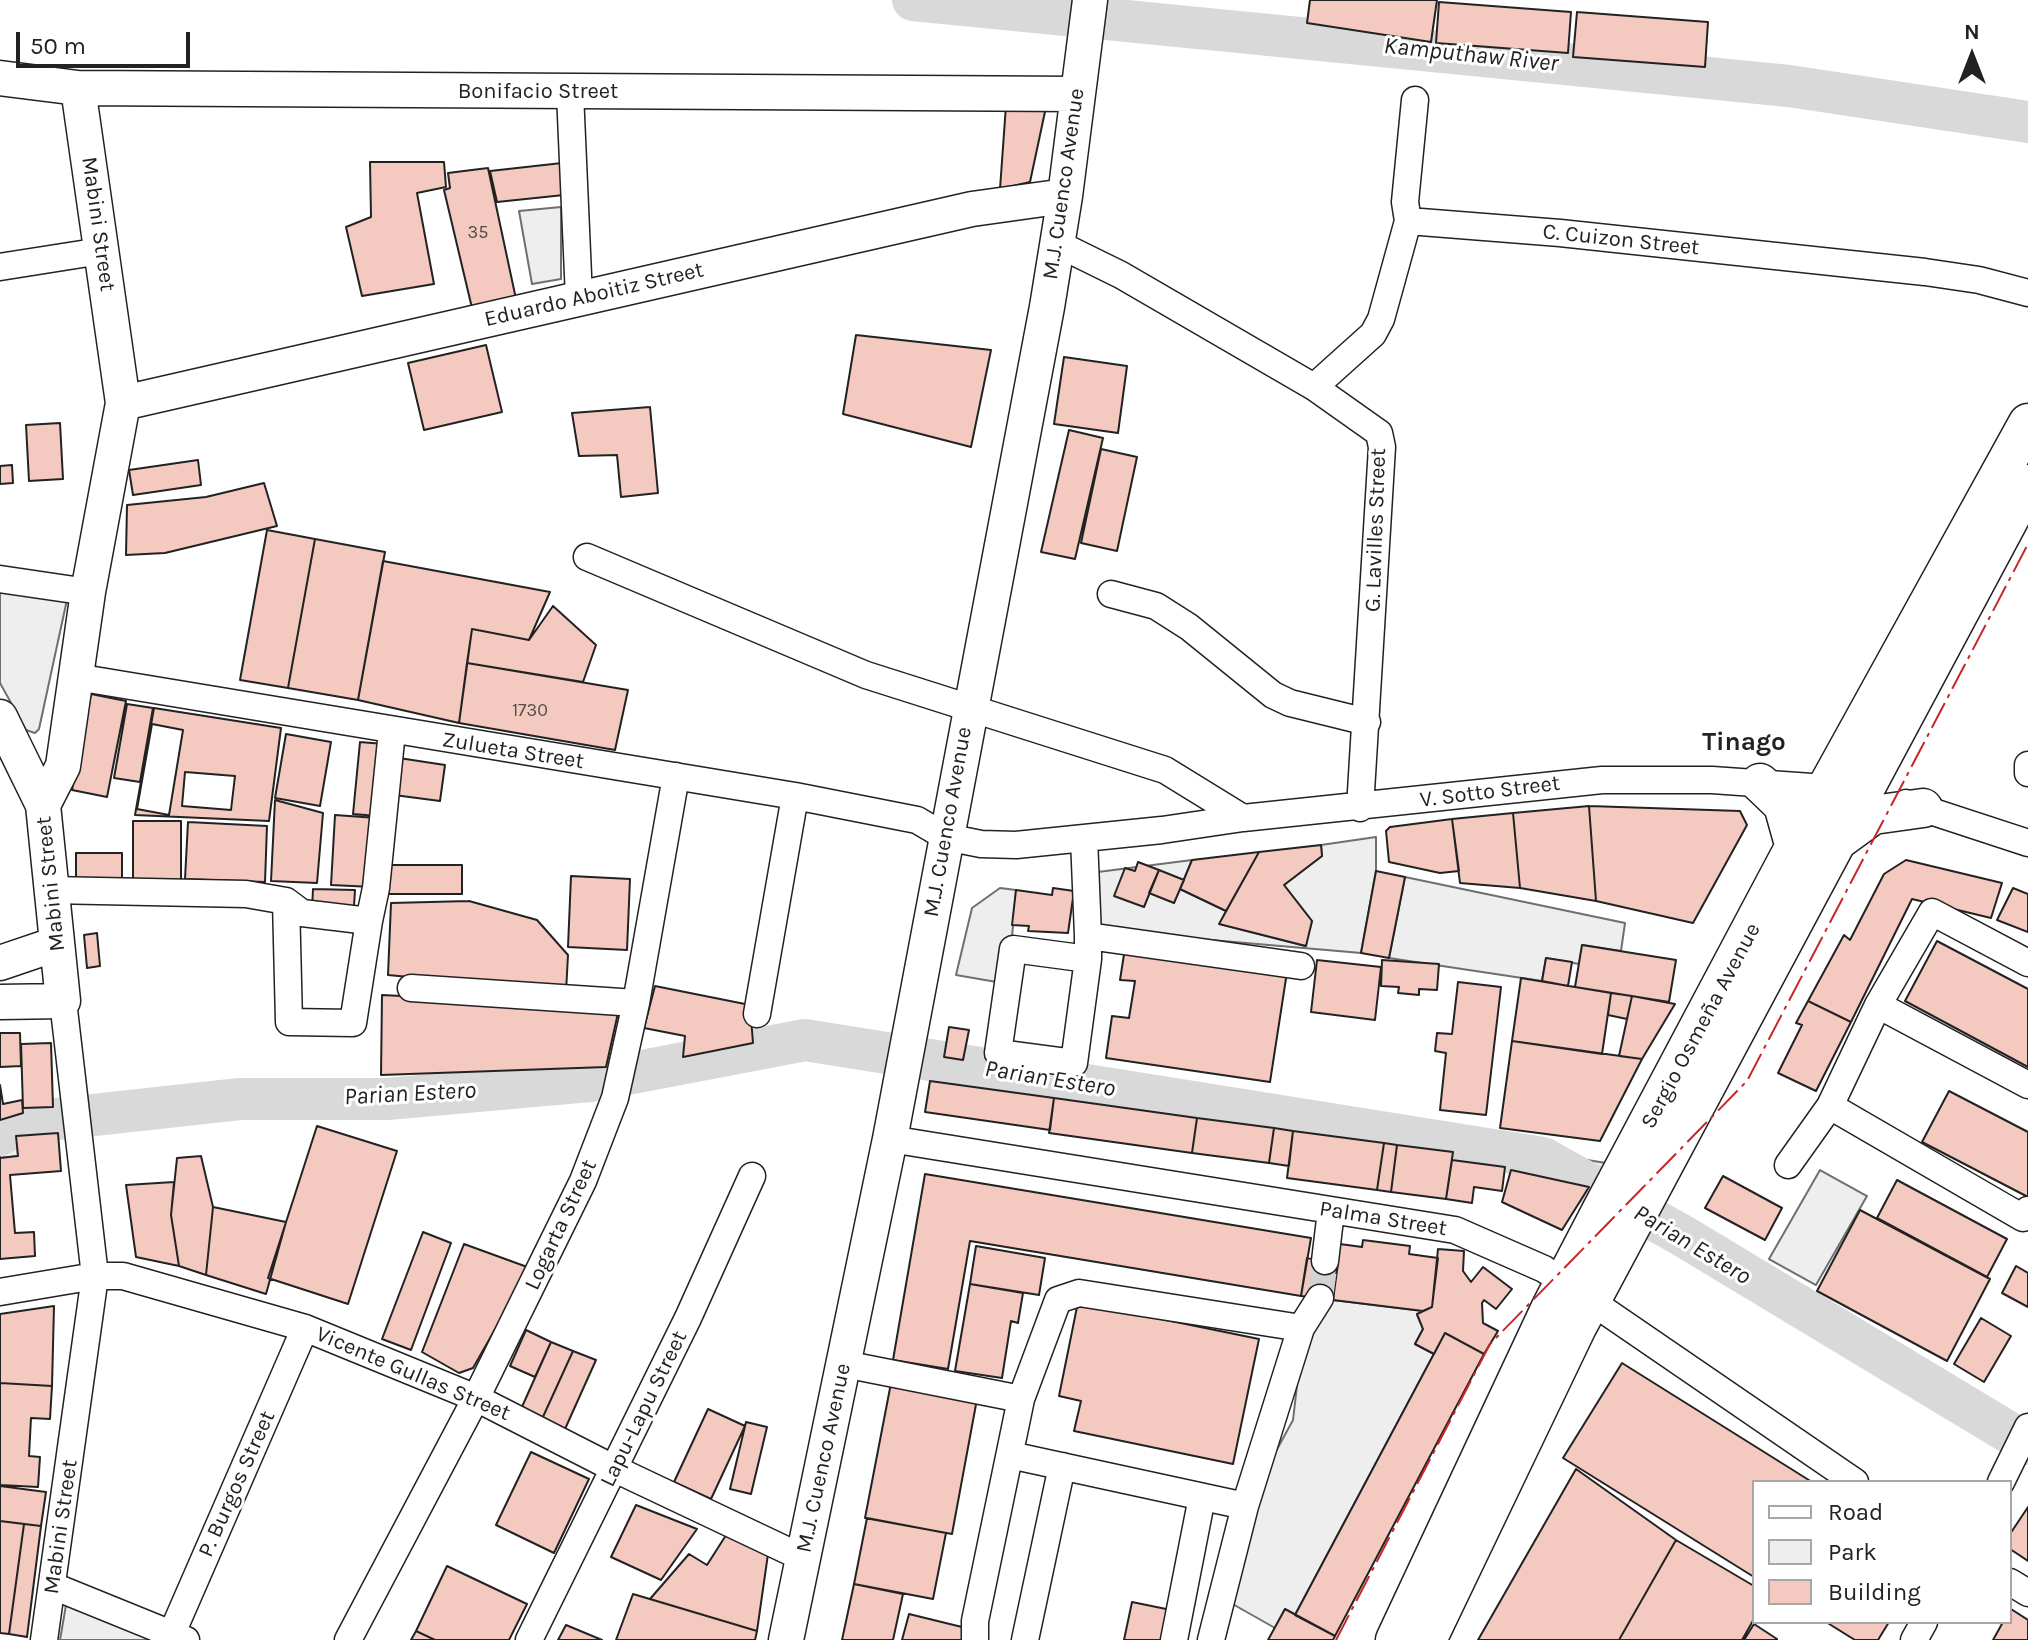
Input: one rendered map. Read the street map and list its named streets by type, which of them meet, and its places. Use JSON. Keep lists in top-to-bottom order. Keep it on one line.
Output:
{"streets":{"highway":["Sergio Osmeña Avenue"],"main road":["Bonifacio Street","M.J. Cuenco Avenue","Mabini Street","Eduardo Aboitiz Street"],"street":["C. Cuizon Street","G. Lavilles Street","Zulueta Street","V. Sotto Street","Palma Street","Logarta Street","Vicente Gullas Street","Lapu-Lapu Street","P. Burgos Street"]},"crossings":[["Bonifacio Street","M.J. Cuenco Avenue"],["Bonifacio Street","Mabini Street"],["M.J. Cuenco Avenue","Eduardo Aboitiz Street"],["M.J. Cuenco Avenue","G. Lavilles Street"],["M.J. Cuenco Avenue","Zulueta Street"],["M.J. Cuenco Avenue","V. Sotto Street"],["M.J. Cuenco Avenue","Palma Street"],["M.J. Cuenco Avenue","Vicente Gullas Street"],["Mabini Street","Eduardo Aboitiz Street"],["Mabini Street","Zulueta Street"],["Mabini Street","Vicente Gullas Street"],["G. Lavilles Street","V. Sotto Street"],["Zulueta Street","V. Sotto Street"],["Zulueta Street","Logarta Street"],["V. Sotto Street","Sergio Osmeña Avenue"],["Sergio Osmeña Avenue","Palma Street"],["Logarta Street","Vicente Gullas Street"],["Vicente Gullas Street","Lapu-Lapu Street"],["Vicente Gullas Street","P. Burgos Street"]],"districts":["Tinago"],"water":["Kamputhaw River","Parian Estero"],"house_numbers":["35","1730"],"legend":["Road","Park","Building"],"scale_bar":"50 m","north":"top"}
